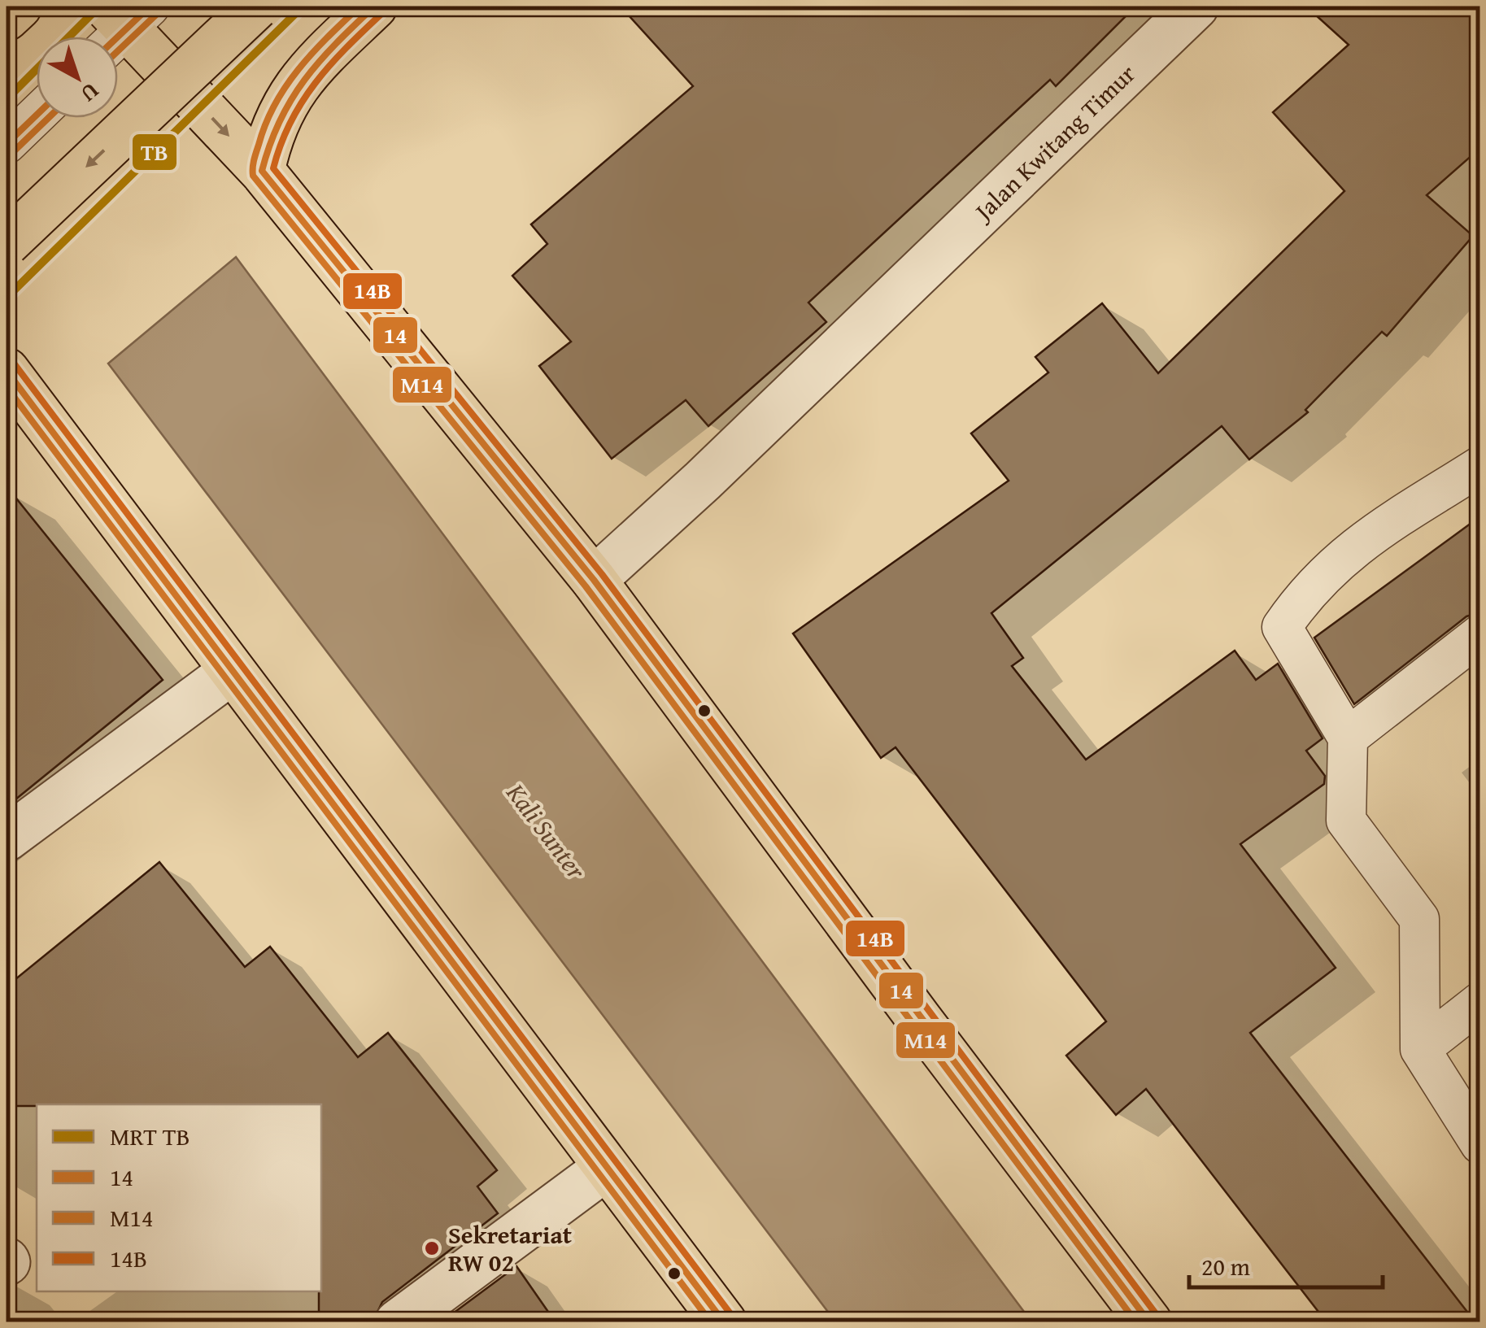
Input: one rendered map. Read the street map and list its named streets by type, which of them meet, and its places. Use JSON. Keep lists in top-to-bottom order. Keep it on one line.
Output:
{"streets":{"street":["Jalan Kwitang Timur"]},"water":["Kali Sunter"],"places":["Sekretariat RW 02"],"lines":["metro line TB","transit line 14","transit line M14","transit line 14B"],"legend":["MRT TB","14","M14","14B"],"scale_bar":"20 m","north":"bottom right"}
